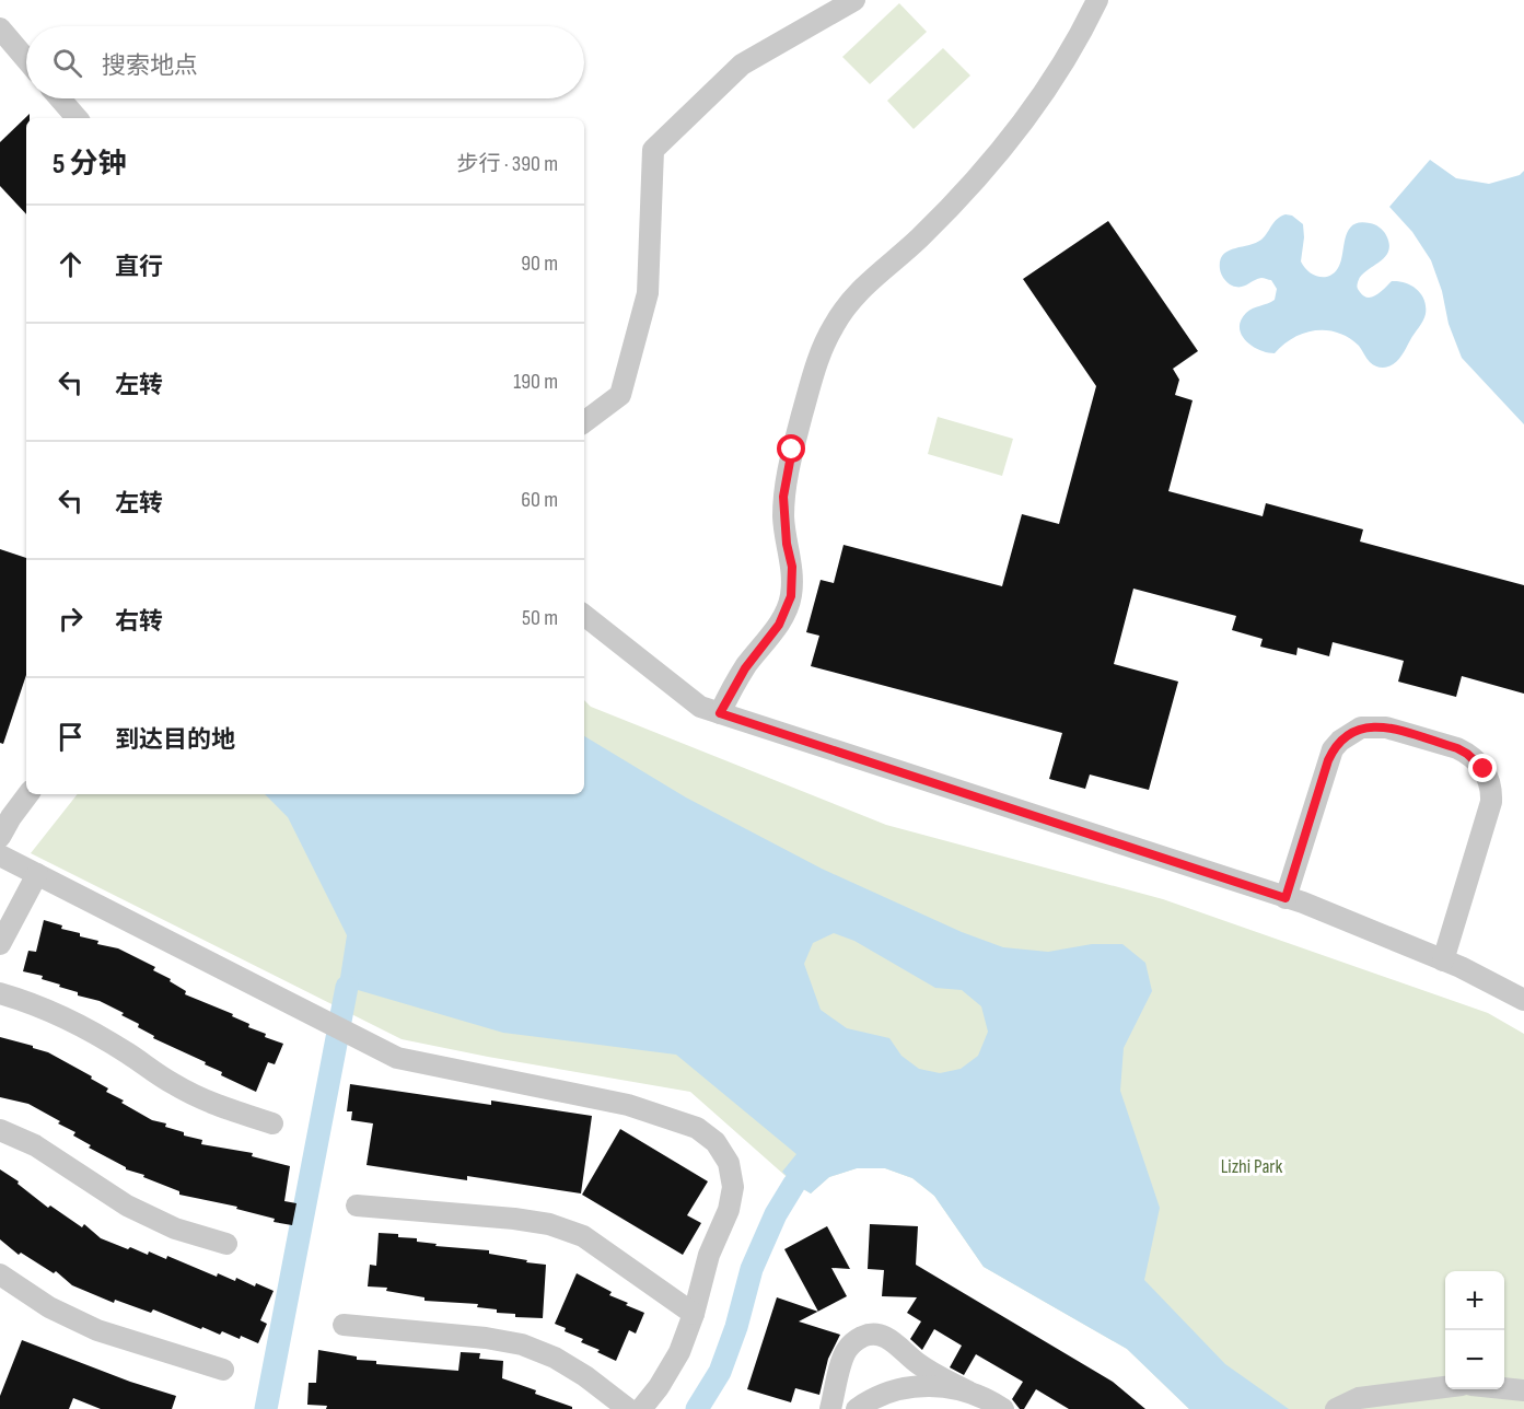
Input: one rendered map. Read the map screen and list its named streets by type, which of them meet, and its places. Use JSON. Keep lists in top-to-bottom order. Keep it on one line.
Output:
{"parks":["Lizhi Park"],"page":{"search":"搜索地点","heading":["5 分钟","步行 · 390 m"],"list":[["直行","90 m"],["左转","190 m"],["左转","60 m"],["右转","50 m"],"到达目的地"],"map_buttons":["+","−"]}}
